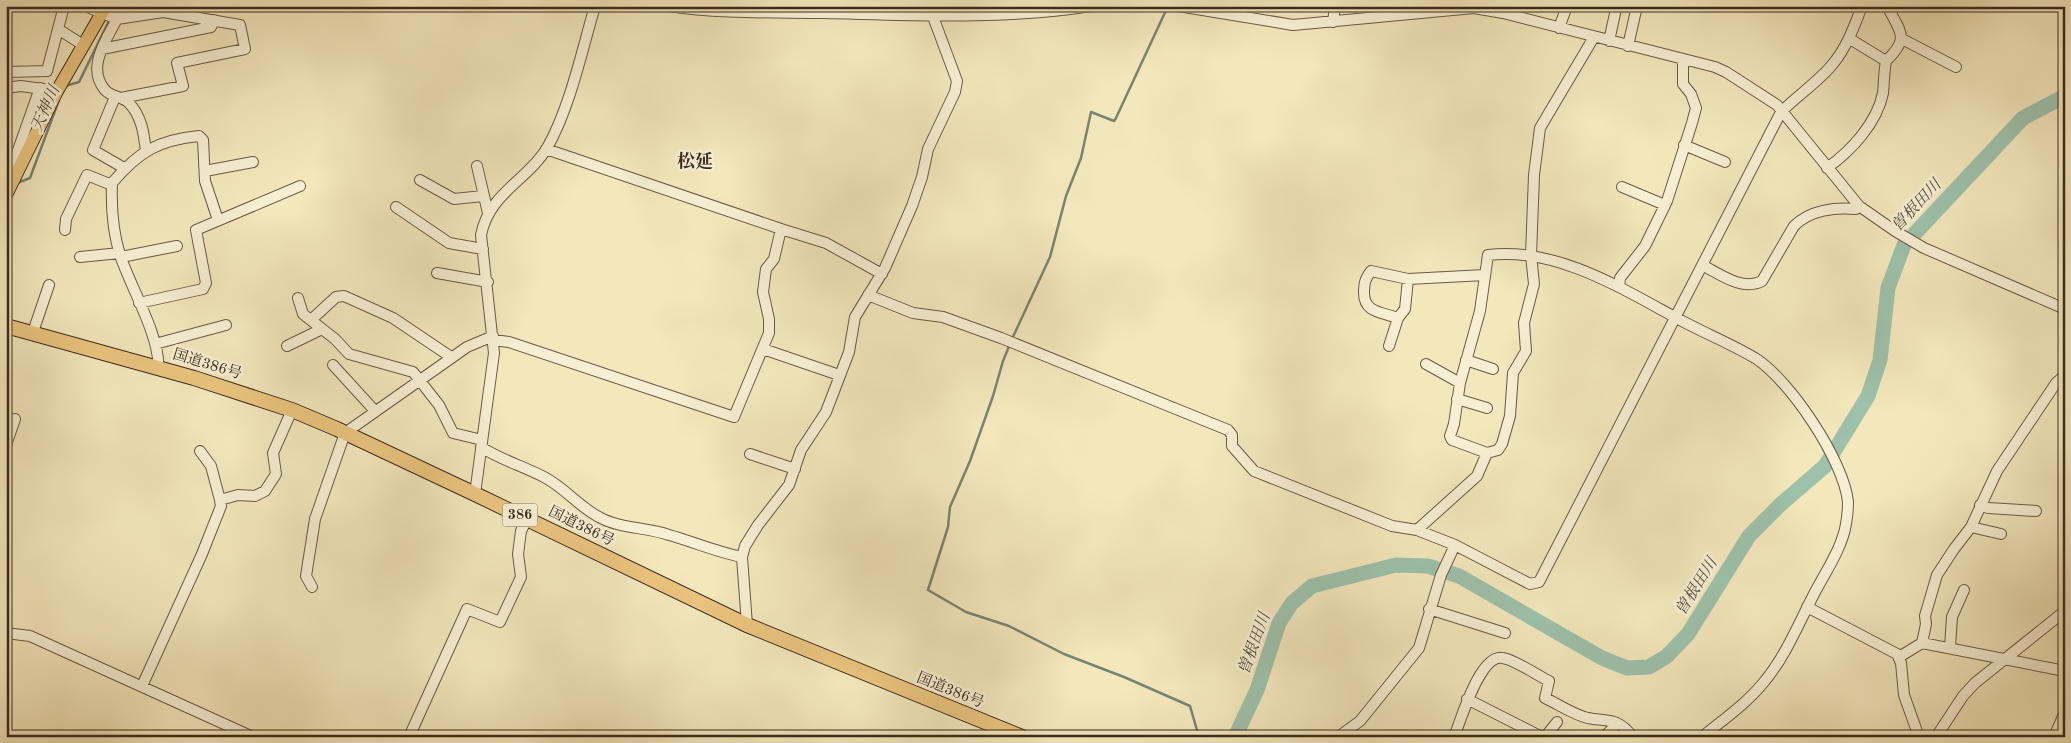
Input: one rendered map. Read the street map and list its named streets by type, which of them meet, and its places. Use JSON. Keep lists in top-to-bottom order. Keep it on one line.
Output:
{"streets":{"highway":["国道386号","386"]},"districts":["松延"],"water":["天神川","曽根田川"]}
